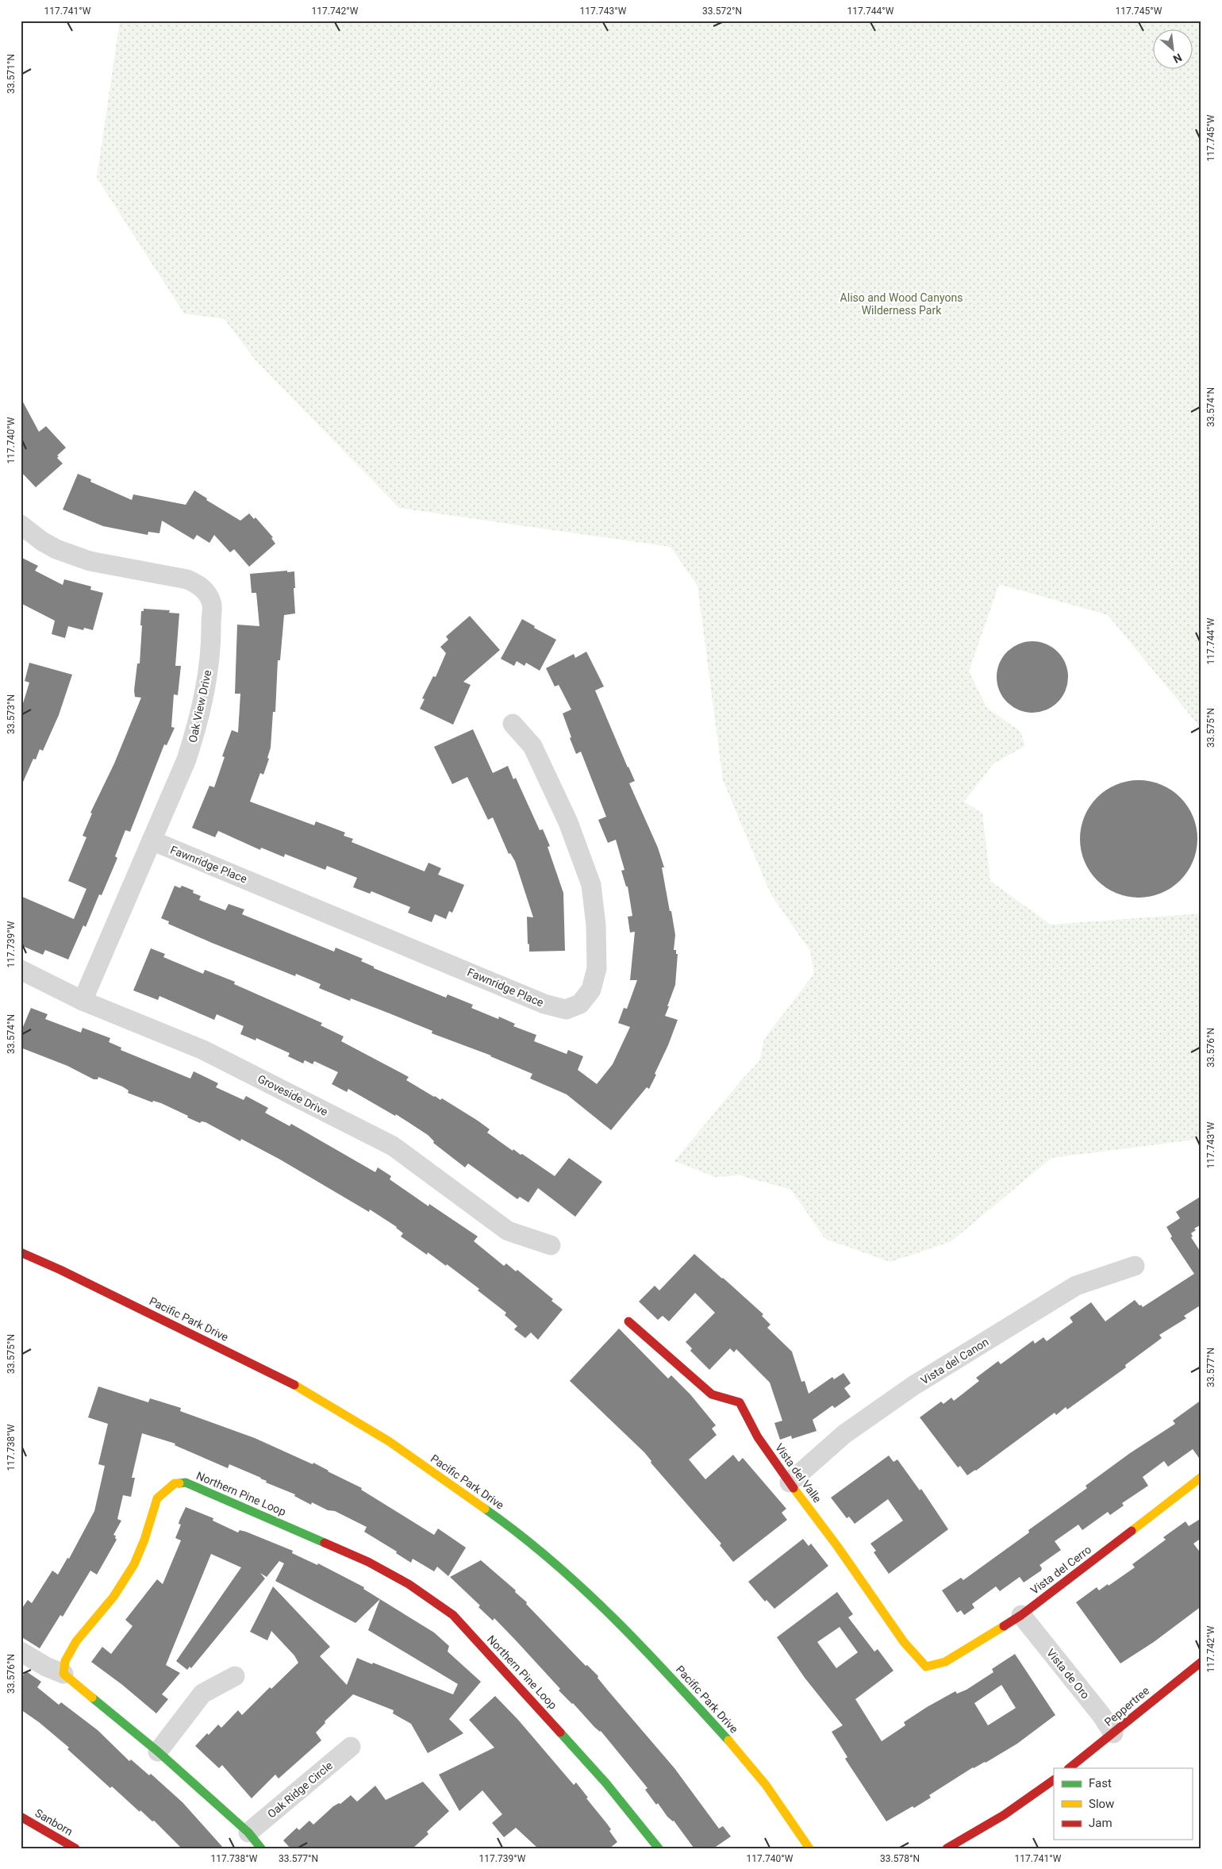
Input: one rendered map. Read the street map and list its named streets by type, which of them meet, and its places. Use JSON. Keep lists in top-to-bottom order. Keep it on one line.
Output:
{"streets":{"street":["Oak View Drive","Fawnridge Place","Groveside Drive","Pacific Park Drive","Vista del Canon","Vista del Valle","Northern Pine Loop","Vista del Cerro","Vista de Oro","Peppertree","Oak Ridge Circle","Sanborn"]},"crossings":[["Oak View Drive","Fawnridge Place"],["Oak View Drive","Groveside Drive"],["Vista del Canon","Vista del Valle"],["Vista del Valle","Vista del Cerro"],["Vista del Cerro","Vista de Oro"],["Vista de Oro","Peppertree"]],"parks":["Aliso and Wood Canyons Wilderness Park"],"legend":["Fast","Slow","Jam"],"north":"bottom right","coordinates":["117.741°W","117.742°W","117.743°W","33.572°N","117.744°W","117.745°W","33.571°N","33.574°N","117.740°W","33.573°N","33.575°N","117.739°W","33.576°N","33.577°N","117.738°W","33.578°N"]}
